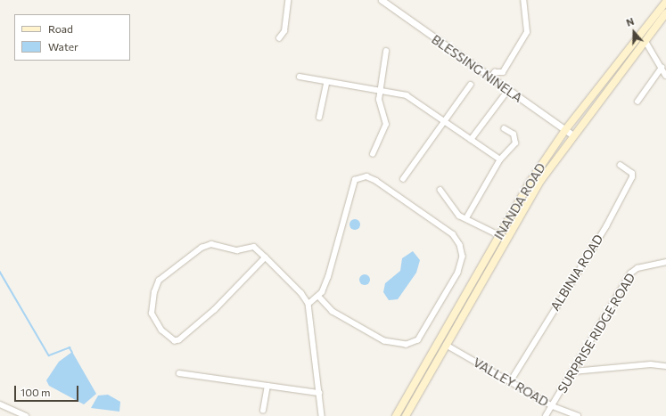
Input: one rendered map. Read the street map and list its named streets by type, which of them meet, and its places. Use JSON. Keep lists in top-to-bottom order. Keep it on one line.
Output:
{"streets":{"main road":["INANDA ROAD"],"street":["BLESSING NINELA","ALBINIA ROAD","SURPRISE RIDGE ROAD","VALLEY ROAD"]},"crossings":[["BLESSING NINELA","INANDA ROAD"],["INANDA ROAD","VALLEY ROAD"],["ALBINIA ROAD","VALLEY ROAD"],["SURPRISE RIDGE ROAD","VALLEY ROAD"]],"legend":["Road","Water"],"scale_bar":"100 m","north":"top"}
